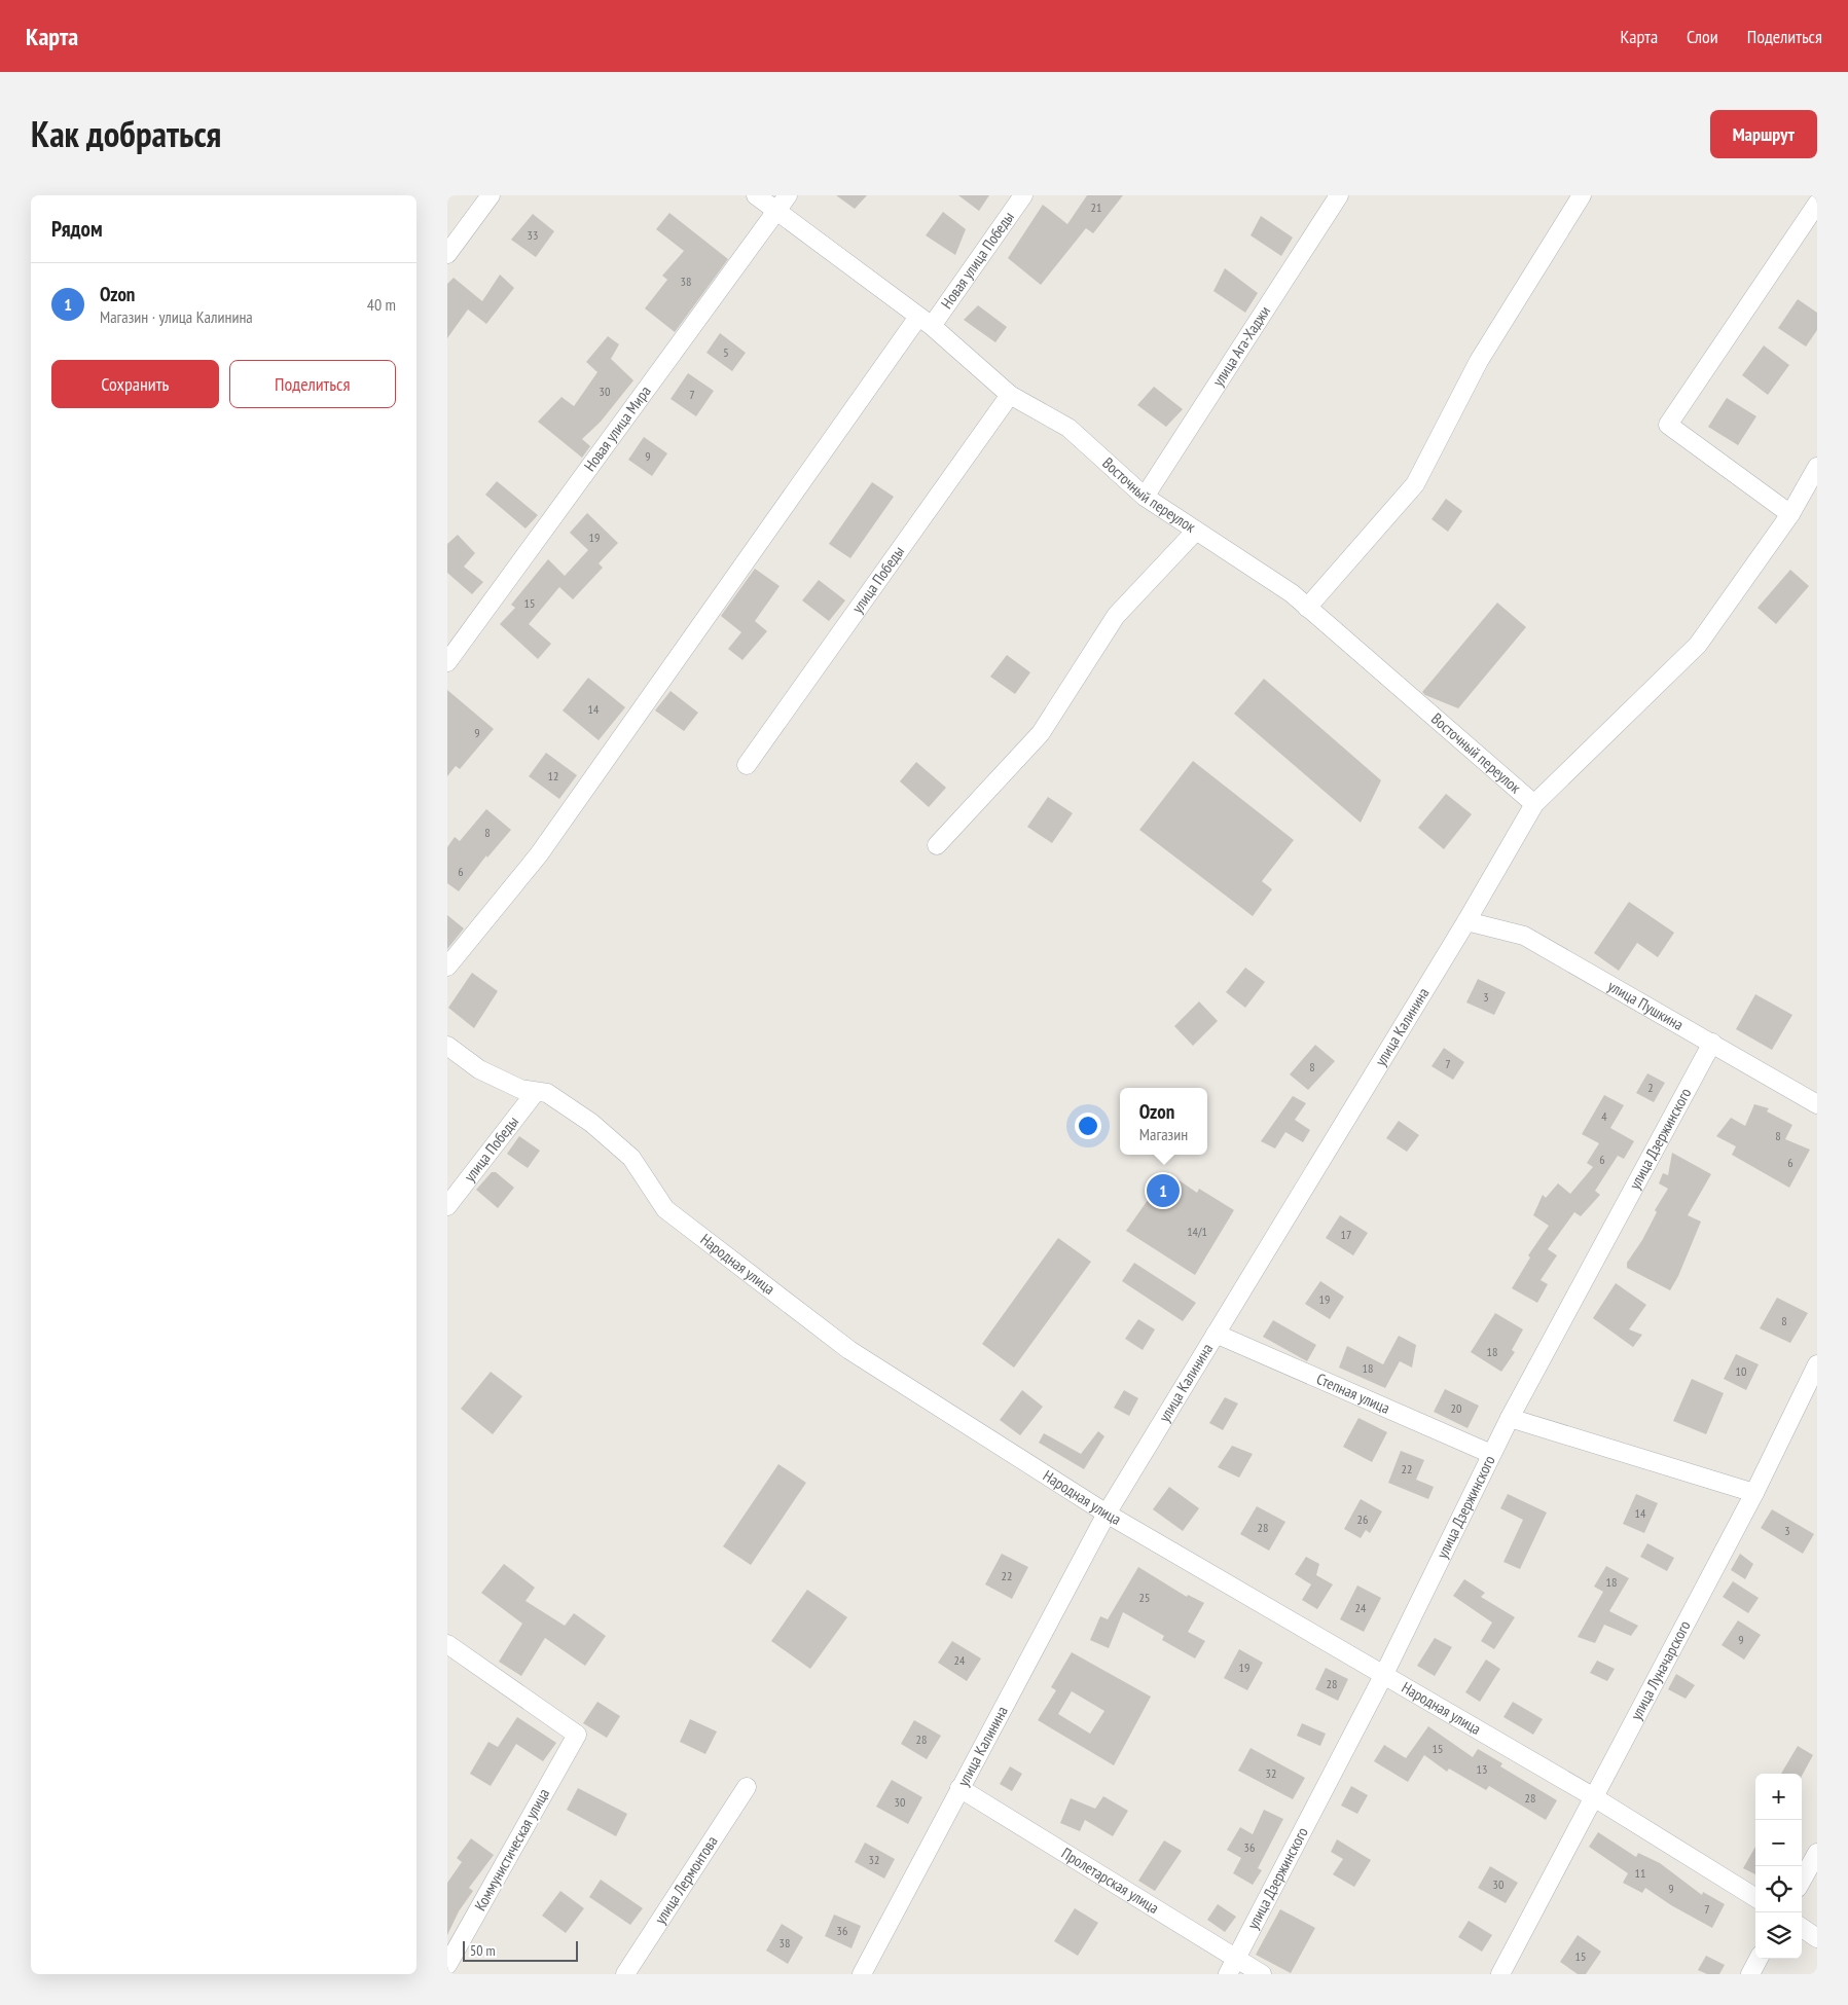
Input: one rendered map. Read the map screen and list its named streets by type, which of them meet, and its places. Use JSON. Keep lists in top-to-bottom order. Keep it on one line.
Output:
{"streets":{"street":["Новая улица Победы","улица Ага-Хаджи","Новая улица Мира","Восточный переулок","улица Победы","улица Пушкина","улица Калинина","улица Дзержинского","Народная улица","Степная улица","улица Луначарского","Коммунистическая улица","улица Лермонтова","Пролетарская улица"]},"crossings":[["Новая улица Победы","Восточный переулок"],["улица Ага-Хаджи","Восточный переулок"],["Новая улица Мира","Восточный переулок"],["Восточный переулок","улица Победы"],["Восточный переулок","улица Калинина"],["улица Победы","Народная улица"],["улица Пушкина","улица Калинина"],["улица Пушкина","улица Дзержинского"],["улица Калинина","Народная улица"],["улица Калинина","Степная улица"],["улица Калинина","Пролетарская улица"],["улица Дзержинского","Народная улица"],["улица Дзержинского","Степная улица"],["улица Дзержинского","Пролетарская улица"],["Народная улица","улица Луначарского"]],"house_numbers":["21","33","38","5","30","7","9","19","15","14","9","12","8","6","3","7","8","2","4","8","6","6","14/1","17","19","8","18","18","10","20","22","14","26","28","3","22","18","25","24","9","24","19","28","28","15","13","32","28","30","36","32","11","30","9","7","36","38","15"],"scale_bar":"50 m","page":{"header":"Карта","nav":["Карта","Слои","Поделиться"],"title":"Как добраться","buttons":["Маршрут",["Сохранить","Поделиться"]],"heading":"Рядом","list":[{"mark":"1","name":"Ozon","note":"Магазин · улица Калинина","value":"40 m"}],"popup":["Ozon","Магазин"],"pins":"1","map_buttons":["+","−"],"scale":"50 m"}}
